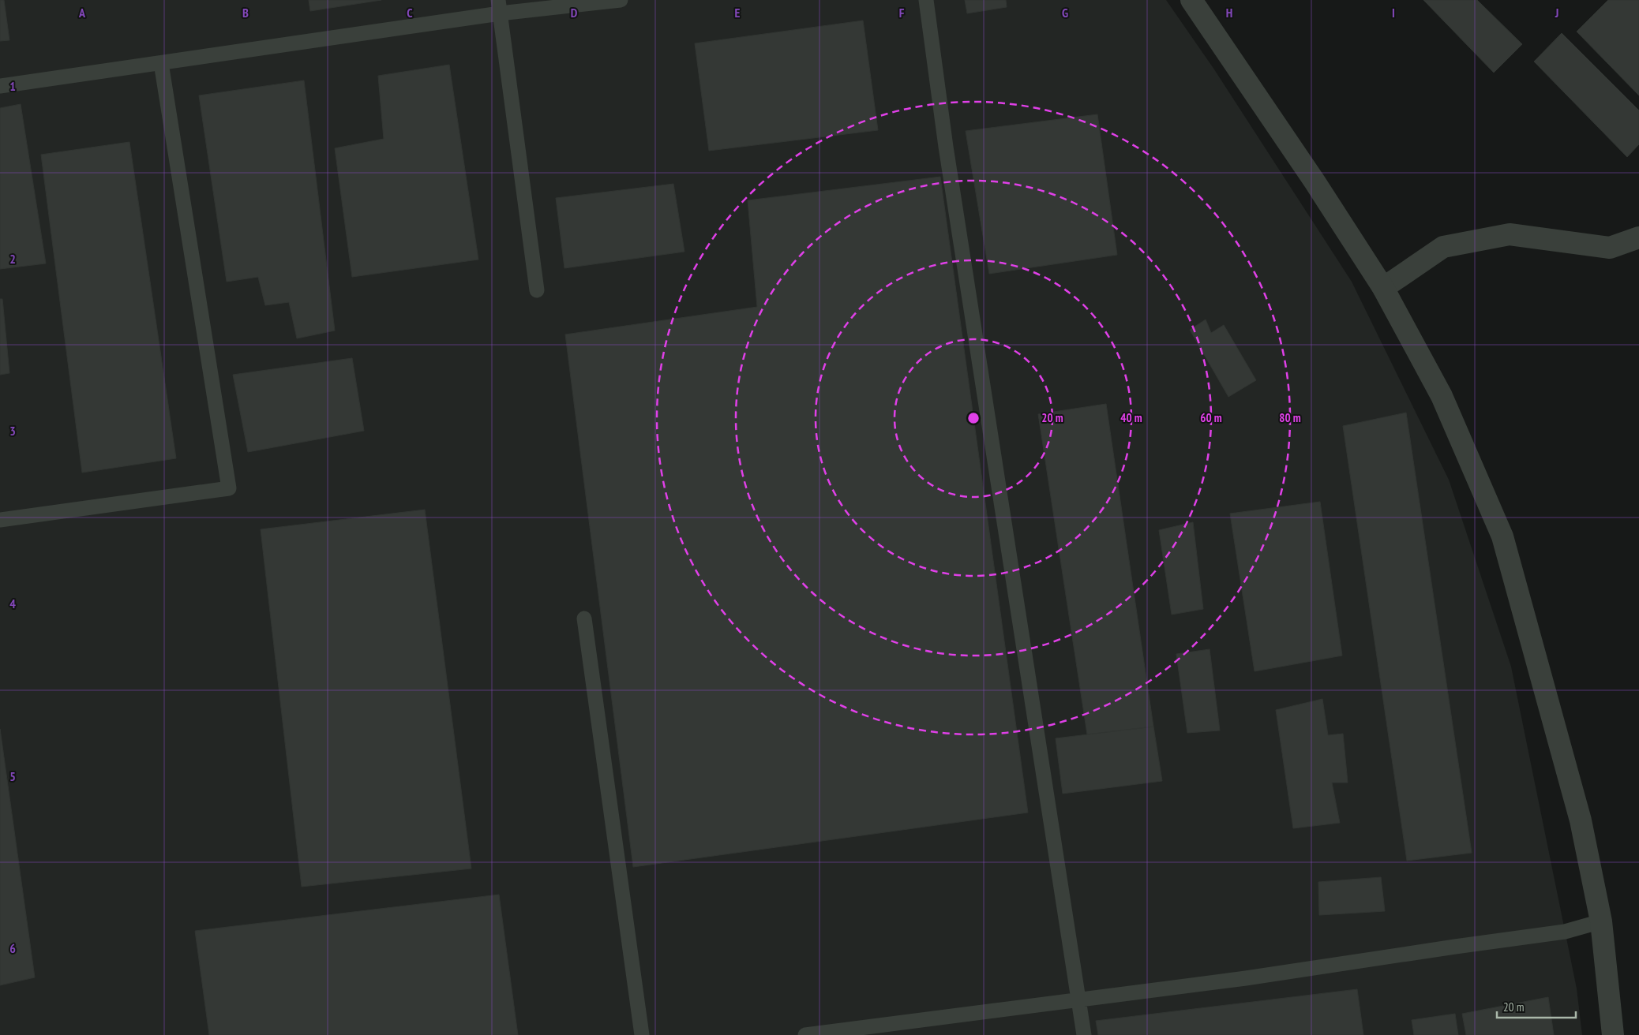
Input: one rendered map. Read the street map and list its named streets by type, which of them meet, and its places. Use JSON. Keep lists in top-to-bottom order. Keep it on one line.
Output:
{"scale_bar":"20 m","grid":{"columns":["A","B","C","D","E","F","G","H","I","J"],"rows":["1","2","3","4","5","6"]},"rings":["20 m","40 m","60 m","80 m"]}
